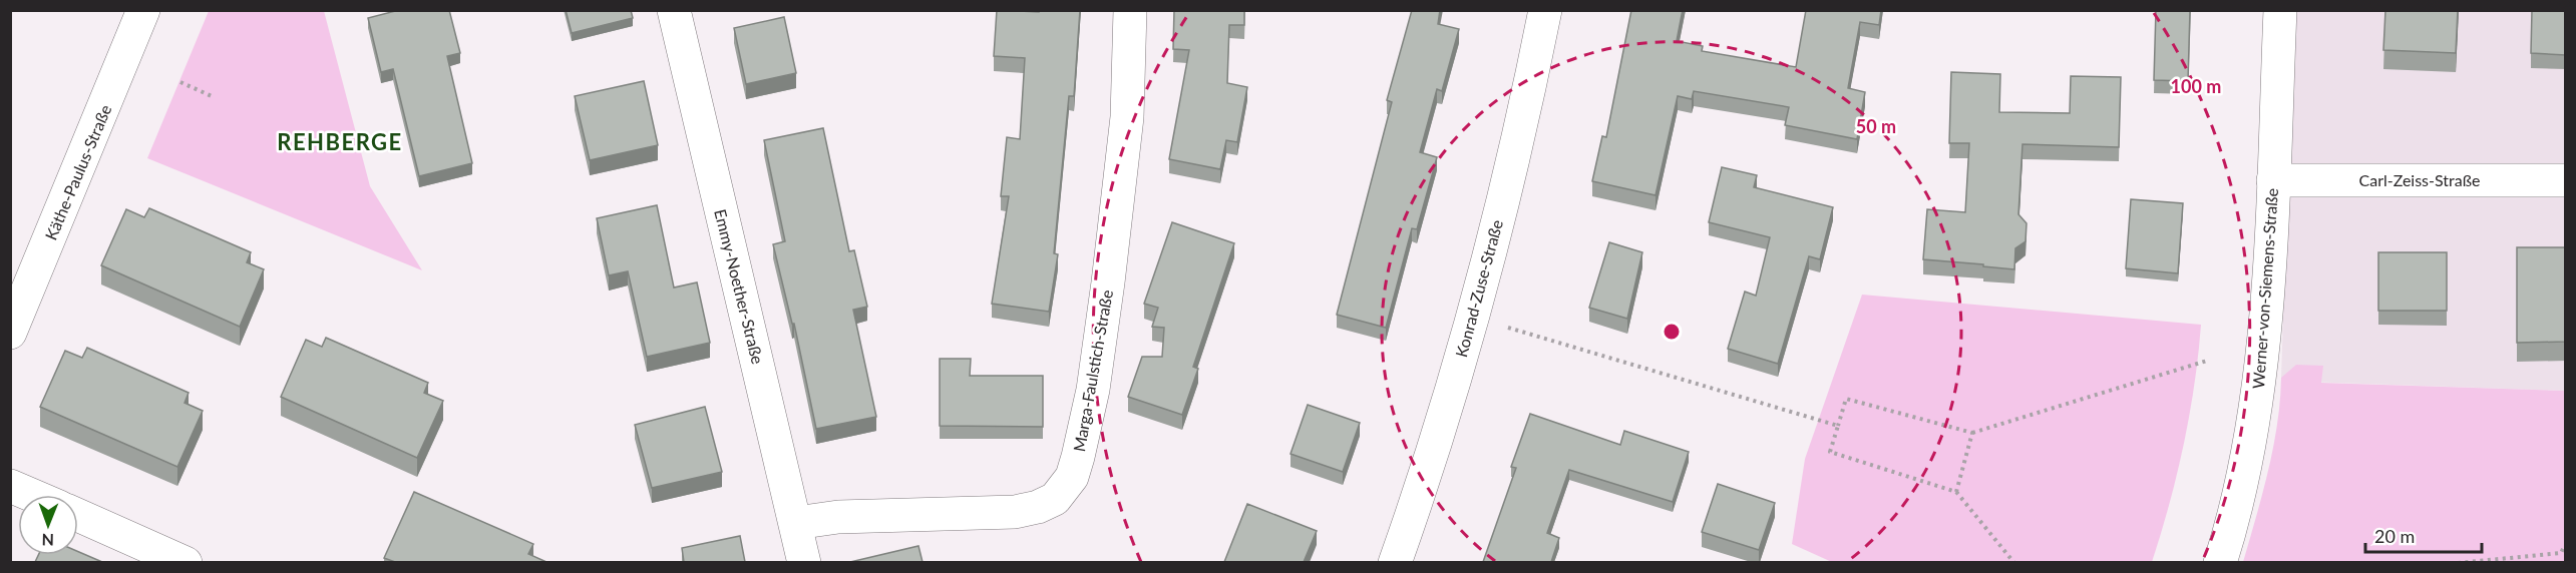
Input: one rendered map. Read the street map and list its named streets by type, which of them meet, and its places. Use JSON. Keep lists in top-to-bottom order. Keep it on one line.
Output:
{"streets":{"street":["Käthe-Paulus-Straße","Carl-Zeiss-Straße","Emmy-Noether-Straße","Konrad-Zuse-Straße","Werner-von-Siemens-Straße","Marga-Faulstich-Straße"]},"crossings":[["Carl-Zeiss-Straße","Werner-von-Siemens-Straße"],["Emmy-Noether-Straße","Marga-Faulstich-Straße"]],"districts":["REHBERGE"],"scale_bar":"20 m","north":"bottom","rings":["100 m","50 m"]}
